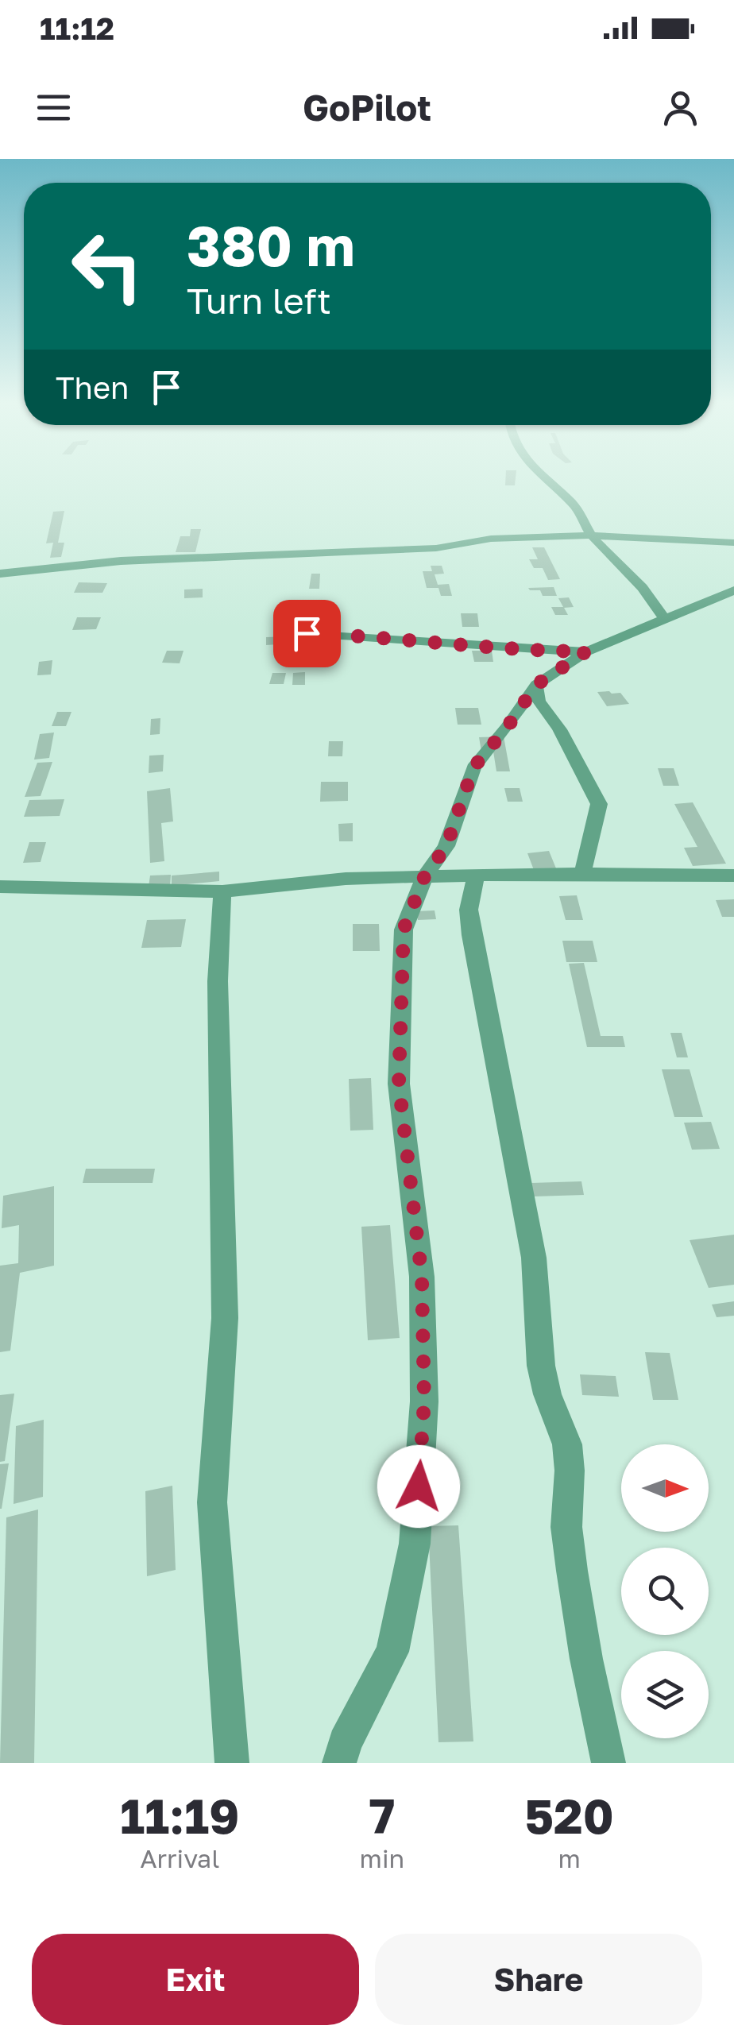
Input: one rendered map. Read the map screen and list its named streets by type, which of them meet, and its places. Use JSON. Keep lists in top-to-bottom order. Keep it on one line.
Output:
{"north":"right","page":{"status":"11:12","header":"GoPilot","turn":["380 m","Turn left"],"then":"Then","eta":["11:19","Arrival","7","min","520","m"],"buttons":["Exit","Share"]}}
